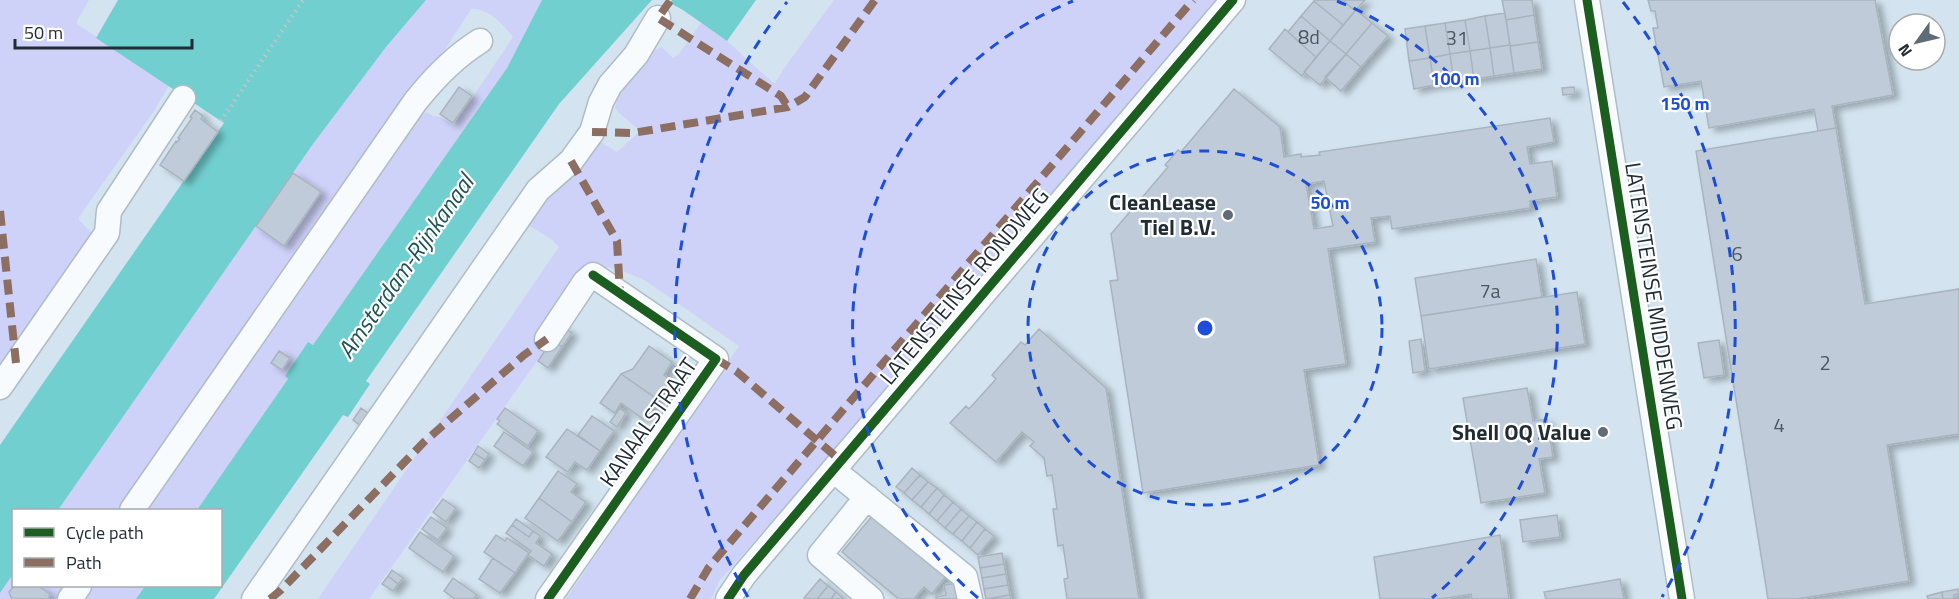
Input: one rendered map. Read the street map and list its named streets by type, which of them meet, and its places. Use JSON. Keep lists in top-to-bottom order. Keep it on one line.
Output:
{"streets":{"street":["LATENSTEINSE RONDWEG","LATENSTEINSE MIDDENWEG","KANAALSTRAAT"]},"water":["Amsterdam-Rijnkanaal"],"places":["CleanLease Tiel B.V.","Shell OQ Value"],"house_numbers":["8d","31","6","7a","2","4"],"legend":["Cycle path","Path"],"scale_bar":"50 m","north":"bottom left","rings":["100 m","150 m","50 m"]}
